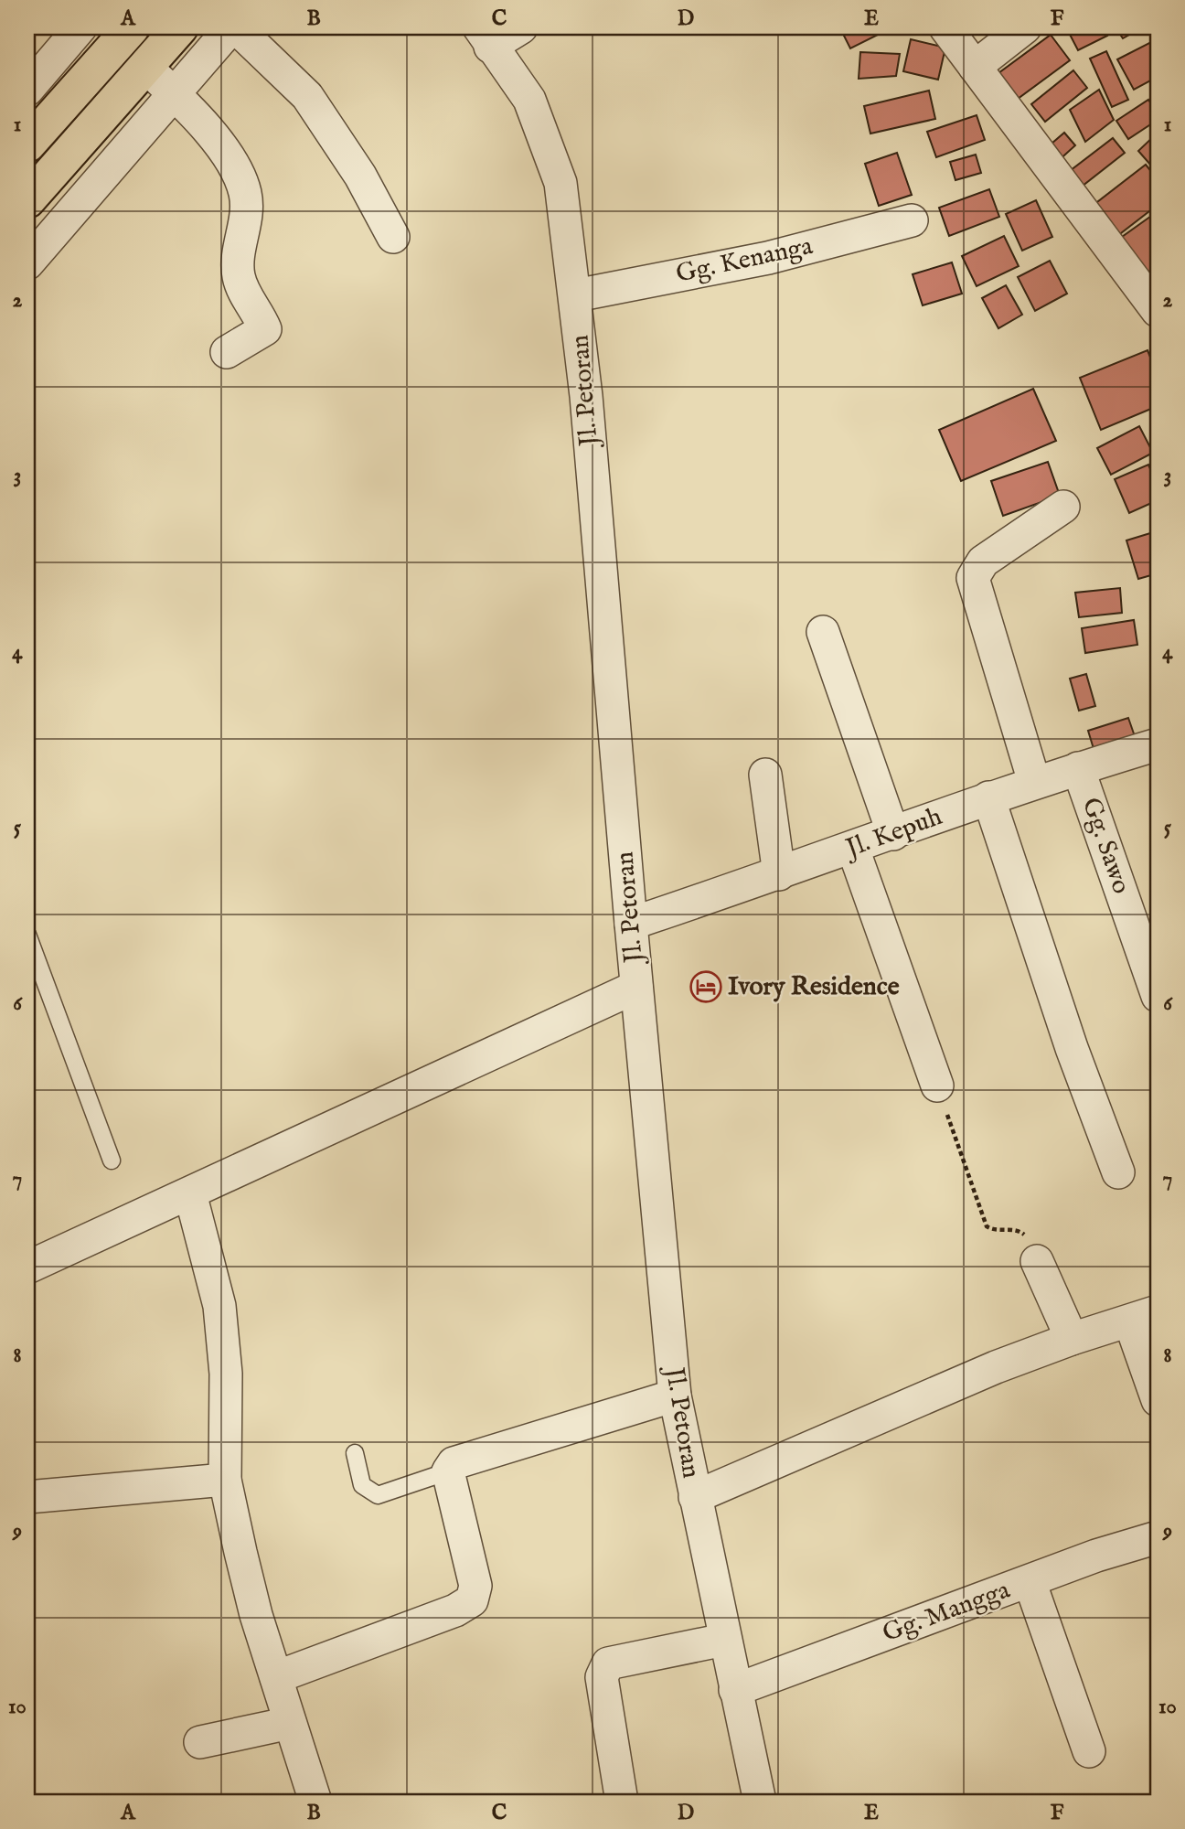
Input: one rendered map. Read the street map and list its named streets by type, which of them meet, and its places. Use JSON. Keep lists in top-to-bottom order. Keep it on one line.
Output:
{"streets":{"street":["Gg. Kenanga","Jl. Petoran","Jl. Kepuh","Gg. Sawo","Gg. Mangga"]},"crossings":[["Gg. Kenanga","Jl. Petoran"],["Jl. Petoran","Jl. Kepuh"],["Jl. Petoran","Gg. Mangga"],["Jl. Kepuh","Gg. Sawo"]],"places":{"hotel":["Ivory Residence"]},"grid":{"columns":["A","B","C","D","E","F"],"rows":["1","2","3","4","5","6","7","8","9","10"]}}
